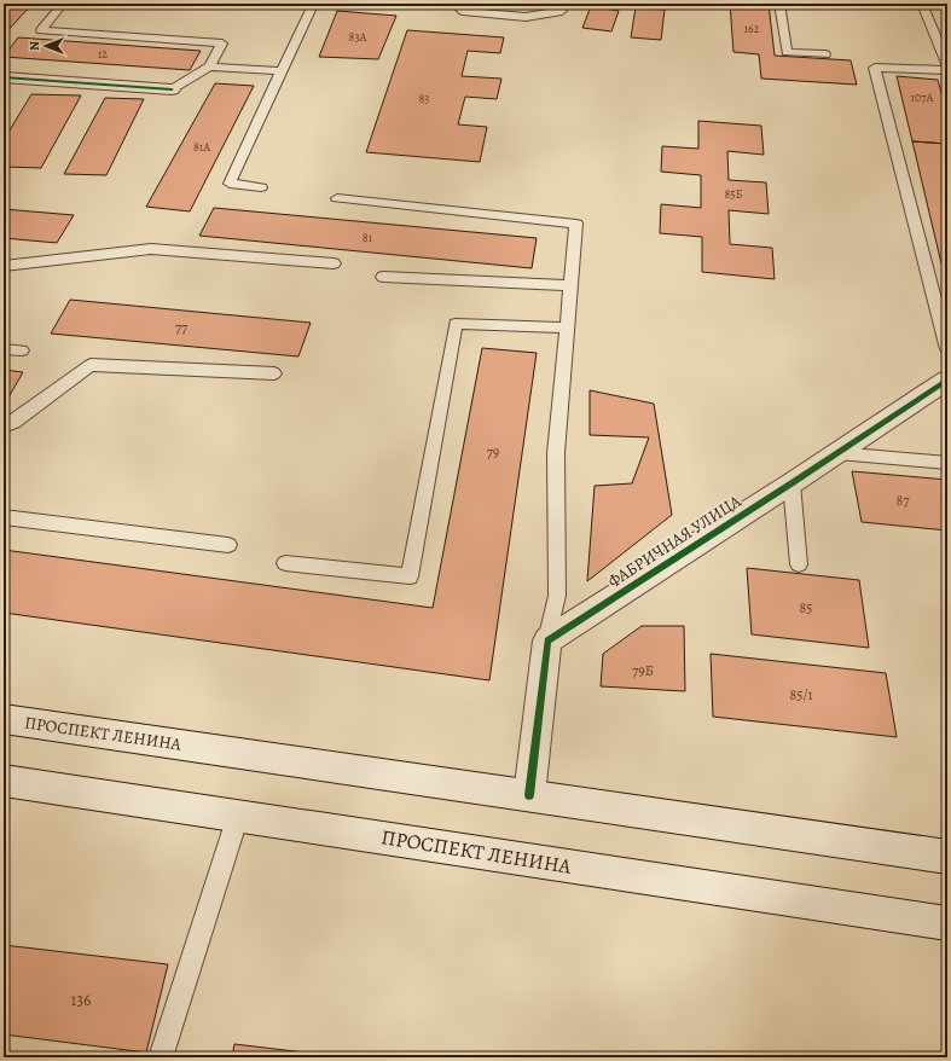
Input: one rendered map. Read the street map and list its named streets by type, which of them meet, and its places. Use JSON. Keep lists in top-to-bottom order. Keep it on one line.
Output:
{"streets":{"main road":["ФАБРИЧНАЯ УЛИЦА","ПРОСПЕКТ ЛЕНИНА"]},"house_numbers":["162","83А","12","107А","83","81А","85Б","81","77","79","87","85","79Б","85/1","136"],"north":"left"}
